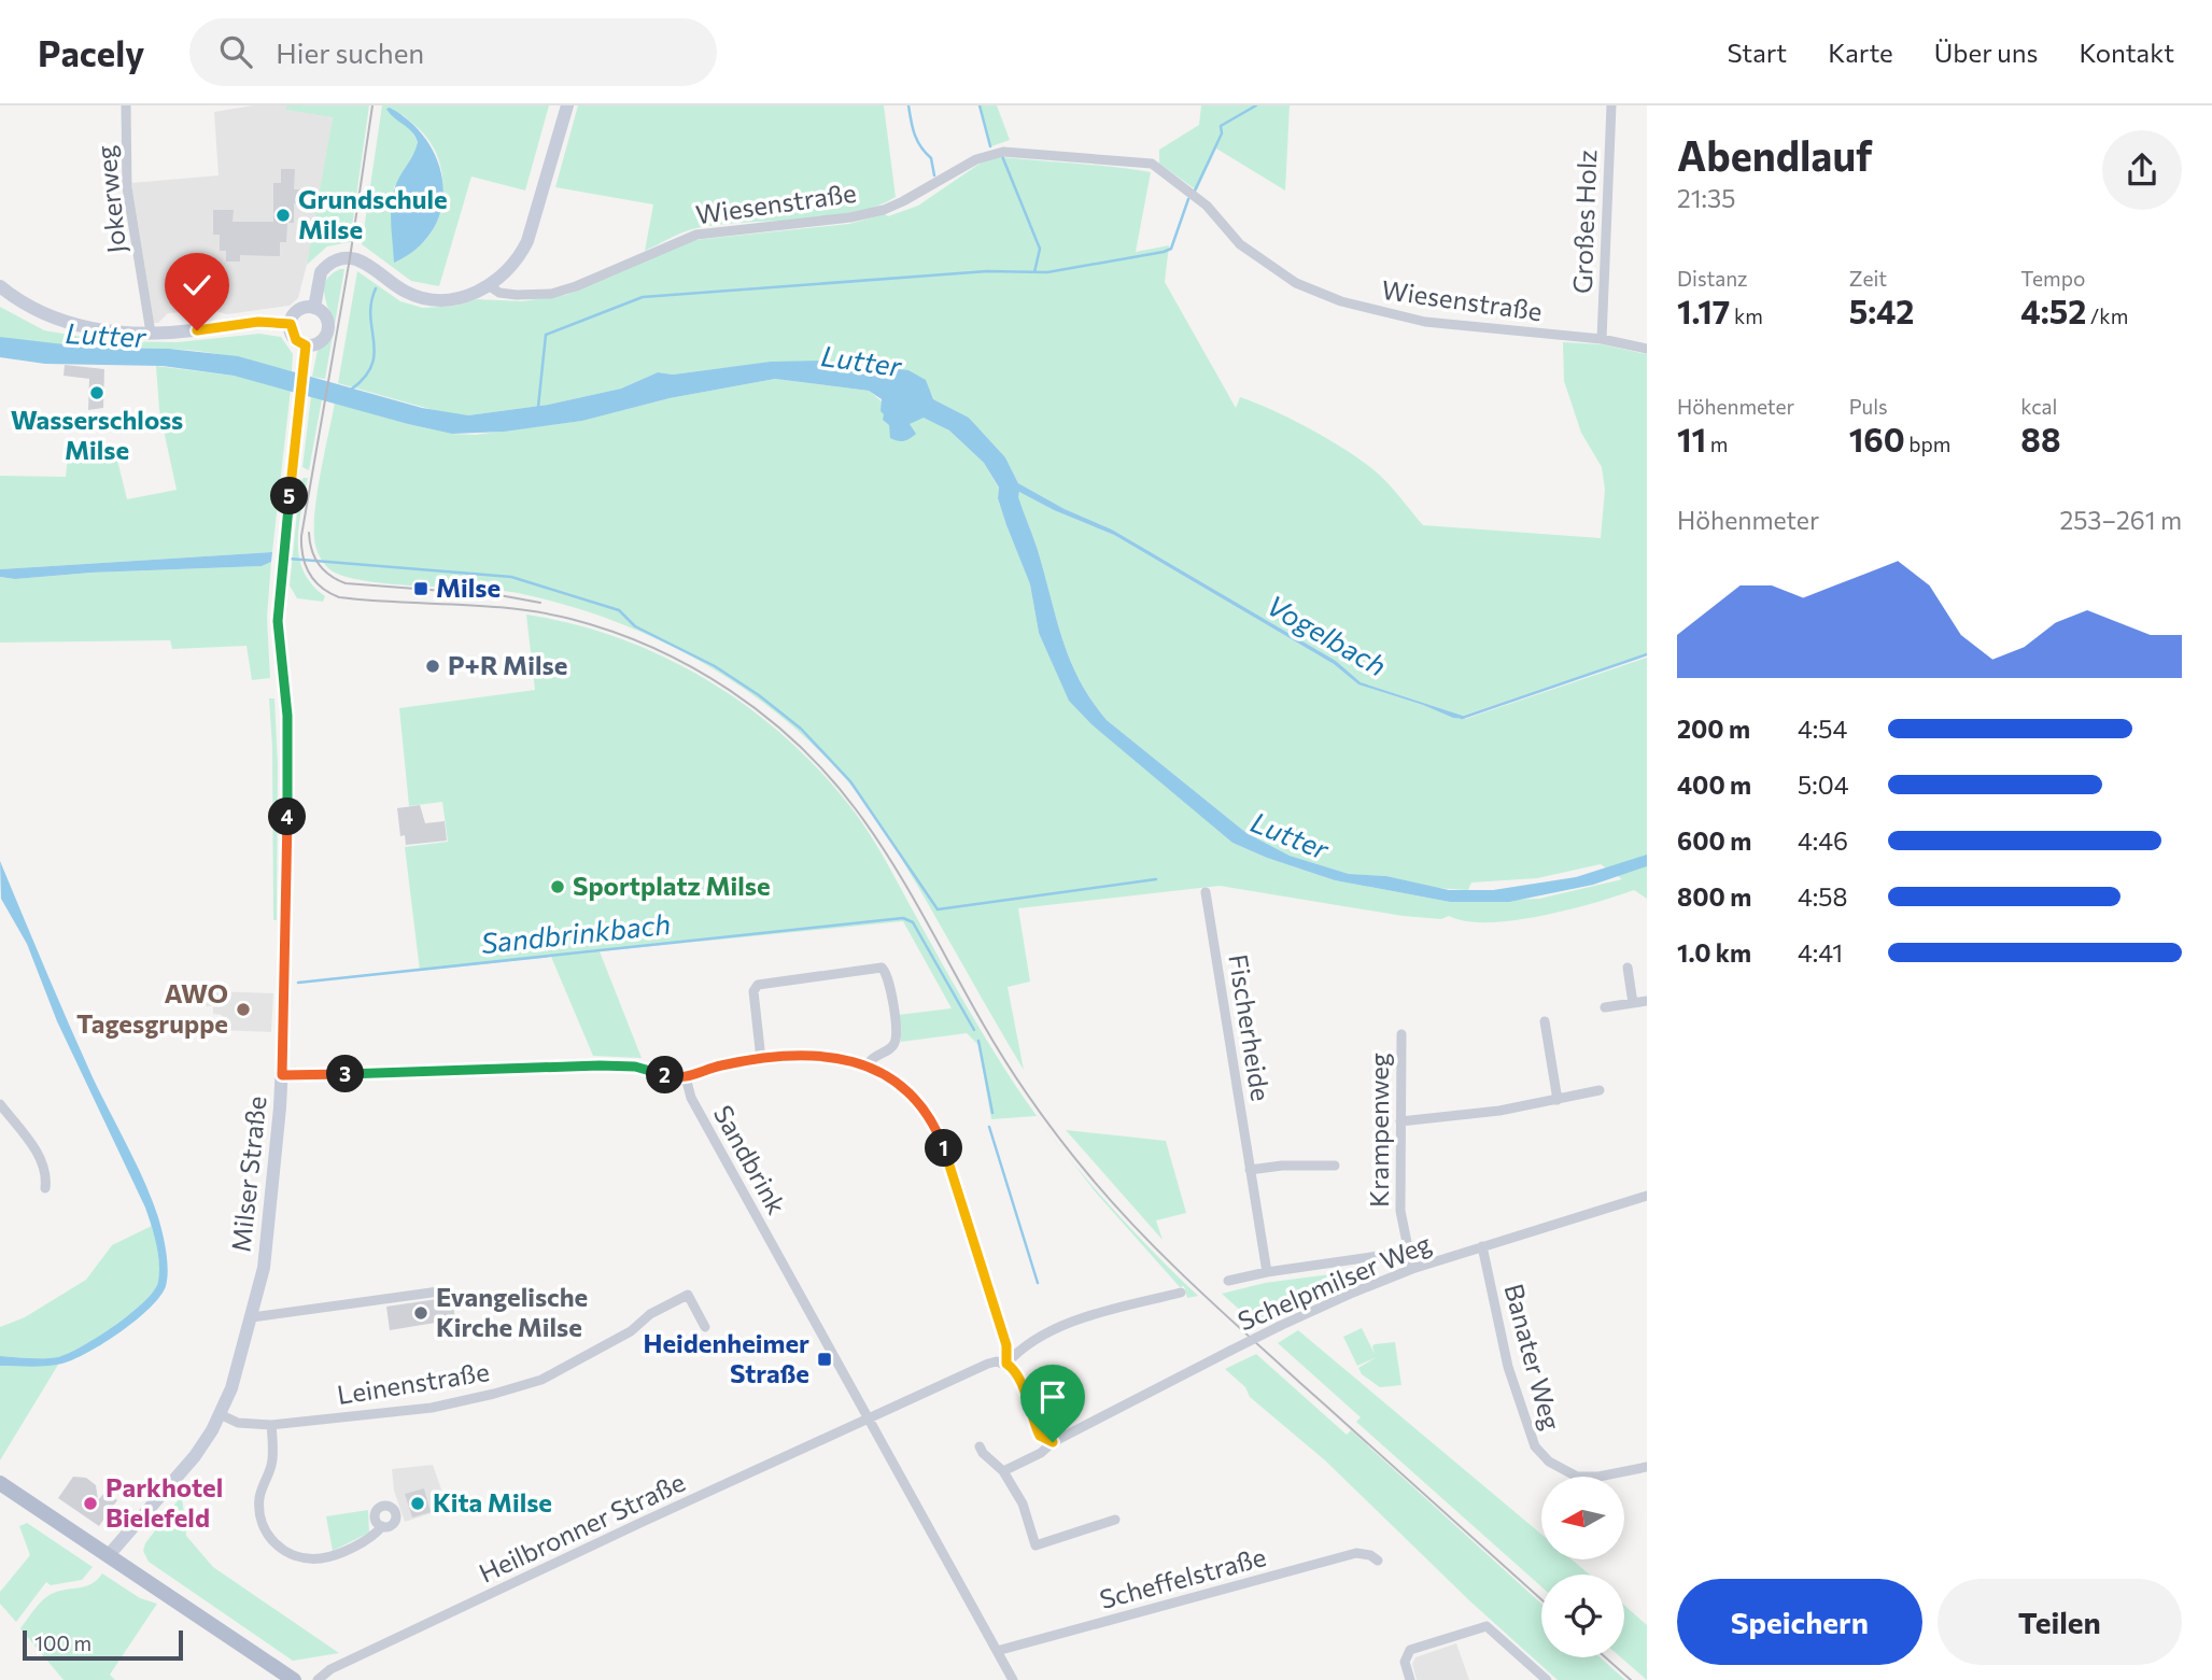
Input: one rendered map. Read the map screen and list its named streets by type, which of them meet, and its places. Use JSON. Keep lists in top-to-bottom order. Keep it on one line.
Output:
{"streets":{"main road":["Milser Straße"],"street":["Jokerweg","Wiesenstraße","Großes Holz","Fischerheide","Krampenweg","Sandbrink","Schelpmilser Weg","Banater Weg","Leinenstraße","Heilbronner Straße","Scheffelstraße"]},"crossings":[["Wiesenstraße","Großes Holz"],["Fischerheide","Schelpmilser Weg"],["Krampenweg","Schelpmilser Weg"],["Sandbrink","Heilbronner Straße"],["Sandbrink","Scheffelstraße"],["Milser Straße","Leinenstraße"],["Schelpmilser Weg","Banater Weg"]],"water":["Lutter","Vogelbach","Sandbrinkbach"],"places":{"other":["Grundschule Milse","Wasserschloss Milse","P+R Milse","Sportplatz Milse","AWO Tagesgruppe","Evangelische Kirche Milse","Parkhotel Bielefeld","Kita Milse"],"transit":["Milse","Heidenheimer Straße"]},"scale_bar":"100 m","north":"left","page":{"header":"Pacely","search":"Hier suchen","nav":["Start","Karte","Über uns","Kontakt"],"heading":["Abendlauf","21:35"],"stats":[["Distanz","1.17 km"],["Zeit","5:42"],["Tempo","4:52 /km"],["Höhenmeter","11 m"],["Puls","160 bpm"],["kcal","88"]],"pins":["5","4","3","2","1"],"chart":["Höhenmeter","253–261 m"],"list":[{"name":"200 m","note":"4:54"},{"name":"400 m","note":"5:04"},{"name":"600 m","note":"4:46"},{"name":"800 m","note":"4:58"},{"name":"1.0 km","note":"4:41"}],"buttons":["Speichern","Teilen"],"scale":"100 m"}}
